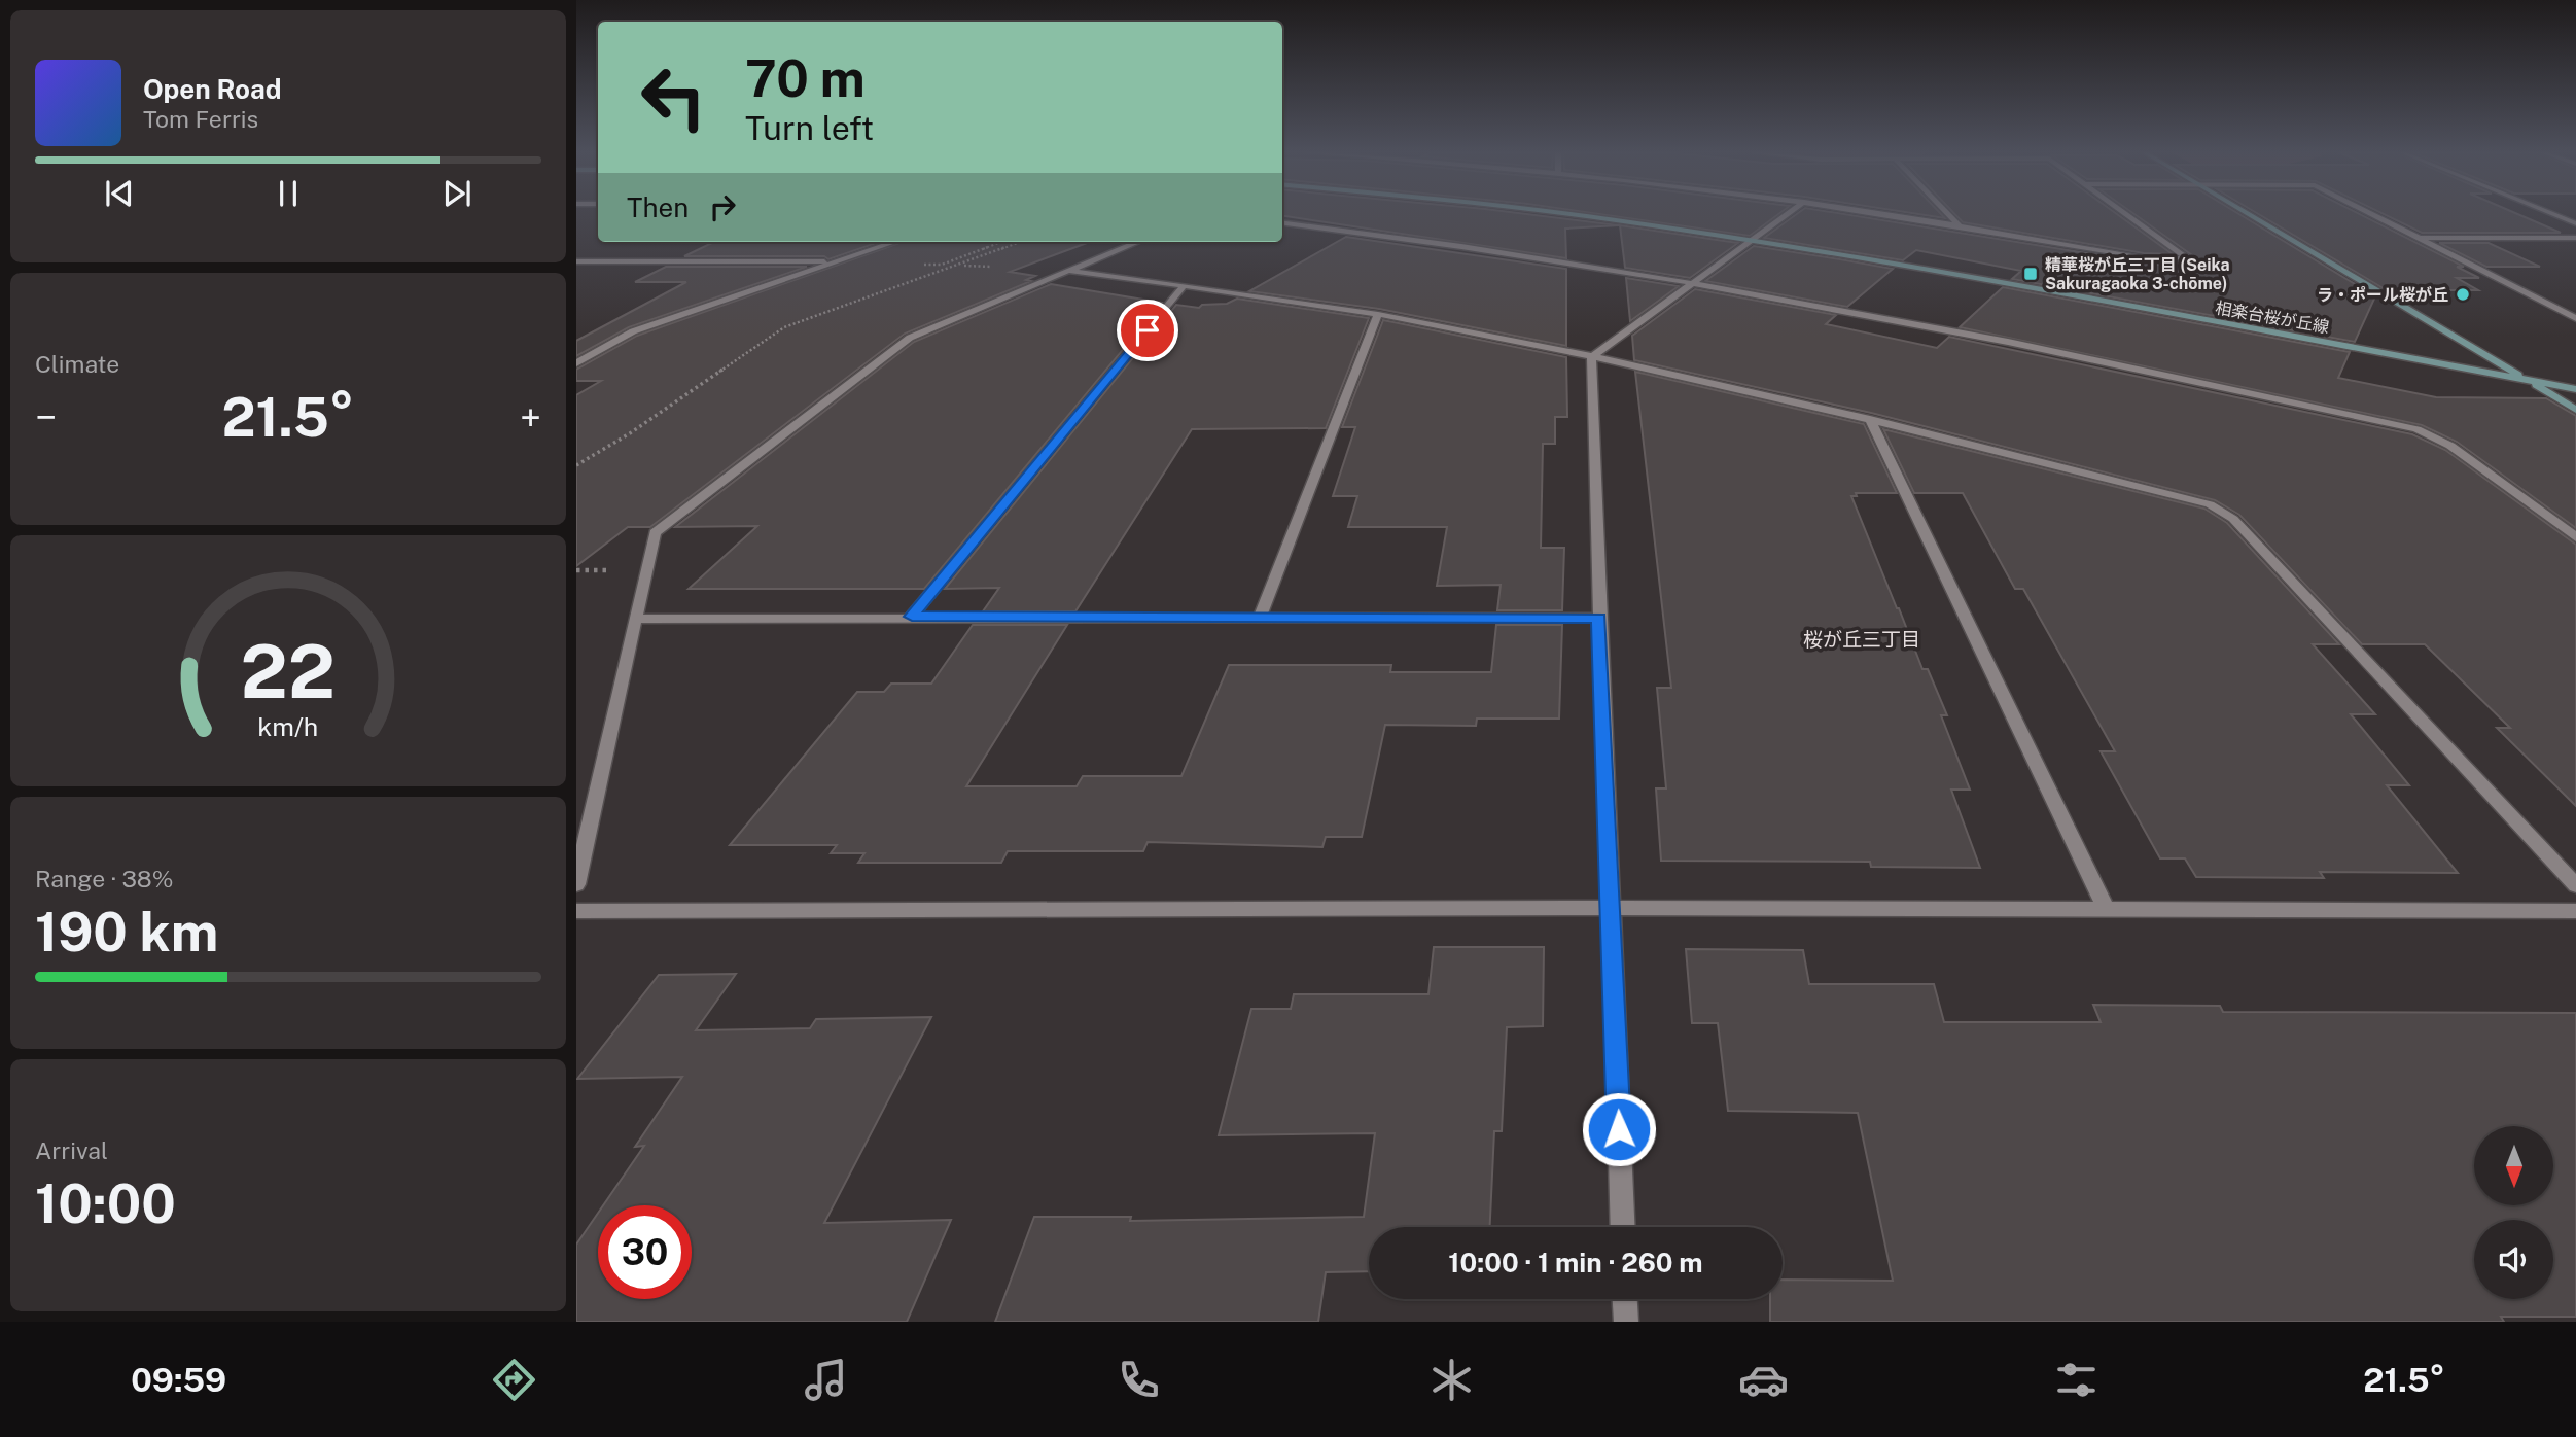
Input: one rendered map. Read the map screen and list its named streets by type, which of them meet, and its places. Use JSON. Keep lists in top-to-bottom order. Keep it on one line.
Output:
{"streets":{"main road":["相楽台桜が丘線"]},"districts":["桜が丘三丁目"],"places":{"transit":["精華桜が丘三丁目 (Seika Sakuragaoka 3-chōme)"],"other":["ラ・ポール桜が丘"]},"north":"bottom","page":{"turn":["70 m","Turn left"],"song":["Open Road","Tom Ferris"],"then":"Then","tile":["Climate",["Range · 38%","190 km"],["Arrival","10:00"]],"heat":["−","21.5°","+"],"limit":"30","trip":"10:00 · 1 min · 260 m","tabs":["09:59","21.5°"],"gauge":["22","km/h"]}}
